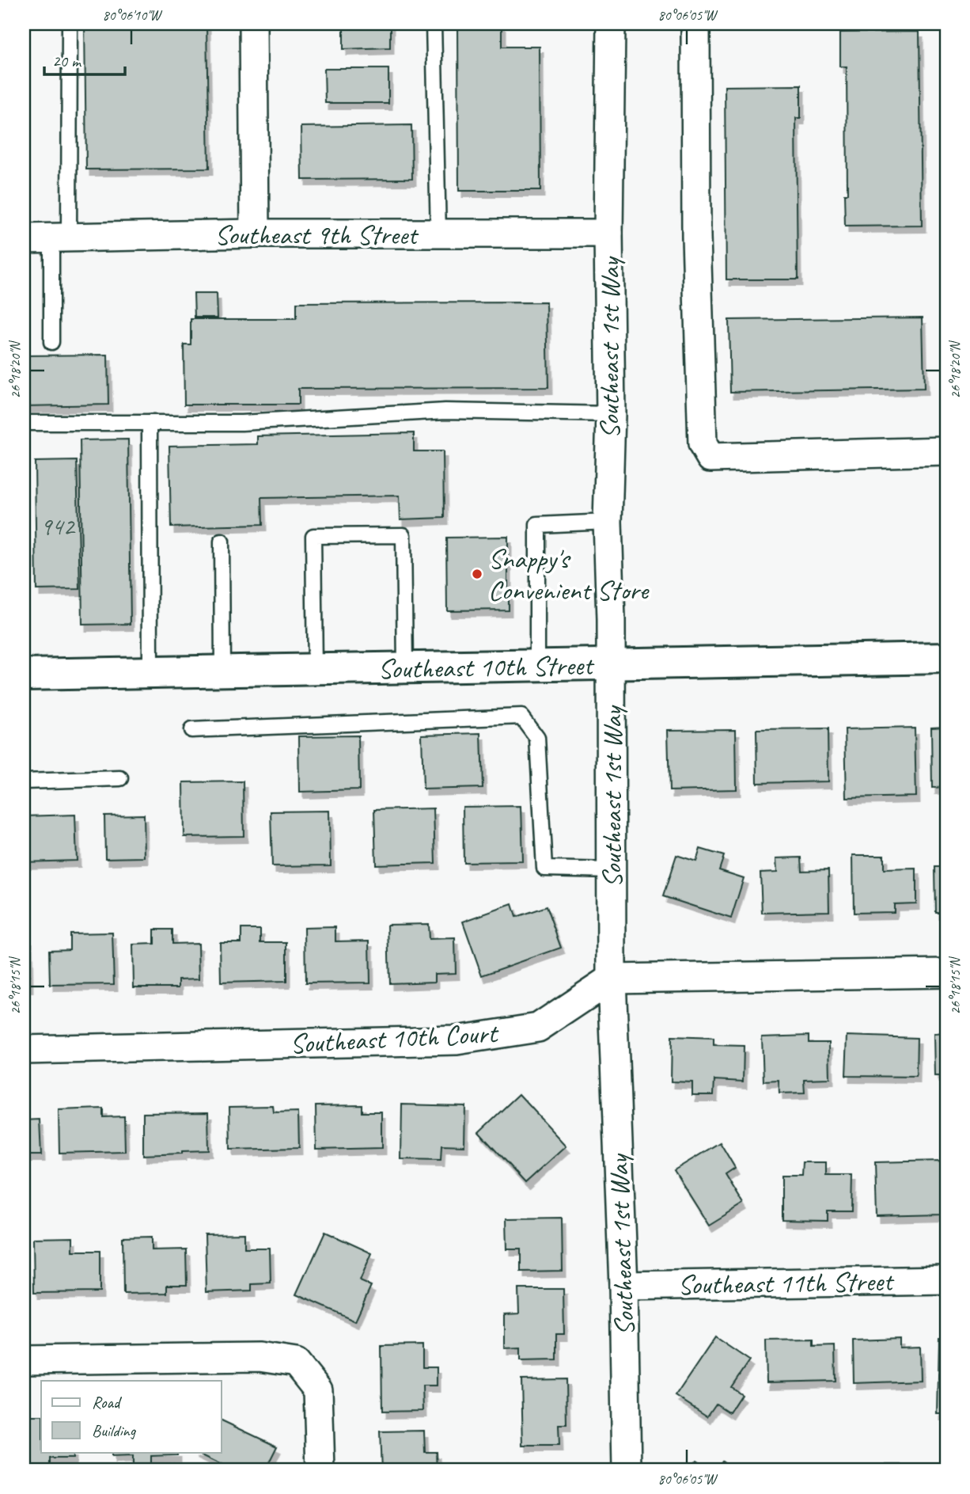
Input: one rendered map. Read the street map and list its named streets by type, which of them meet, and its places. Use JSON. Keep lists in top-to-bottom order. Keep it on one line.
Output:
{"streets":{"main road":["Southeast 10th Street"],"street":["Southeast 9th Street","Southeast 1st Way","Southeast 10th Court","Southeast 11th Street"]},"crossings":[["Southeast 9th Street","Southeast 1st Way"],["Southeast 1st Way","Southeast 10th Street"],["Southeast 1st Way","Southeast 10th Court"],["Southeast 1st Way","Southeast 11th Street"]],"places":["Snappy's Convenient Store"],"house_numbers":["942"],"legend":["Road","Building"],"scale_bar":"20 m","coordinates":["80°06'10\"W","80°06'05\"W","26°18'20\"N","26°18'15\"N"]}
